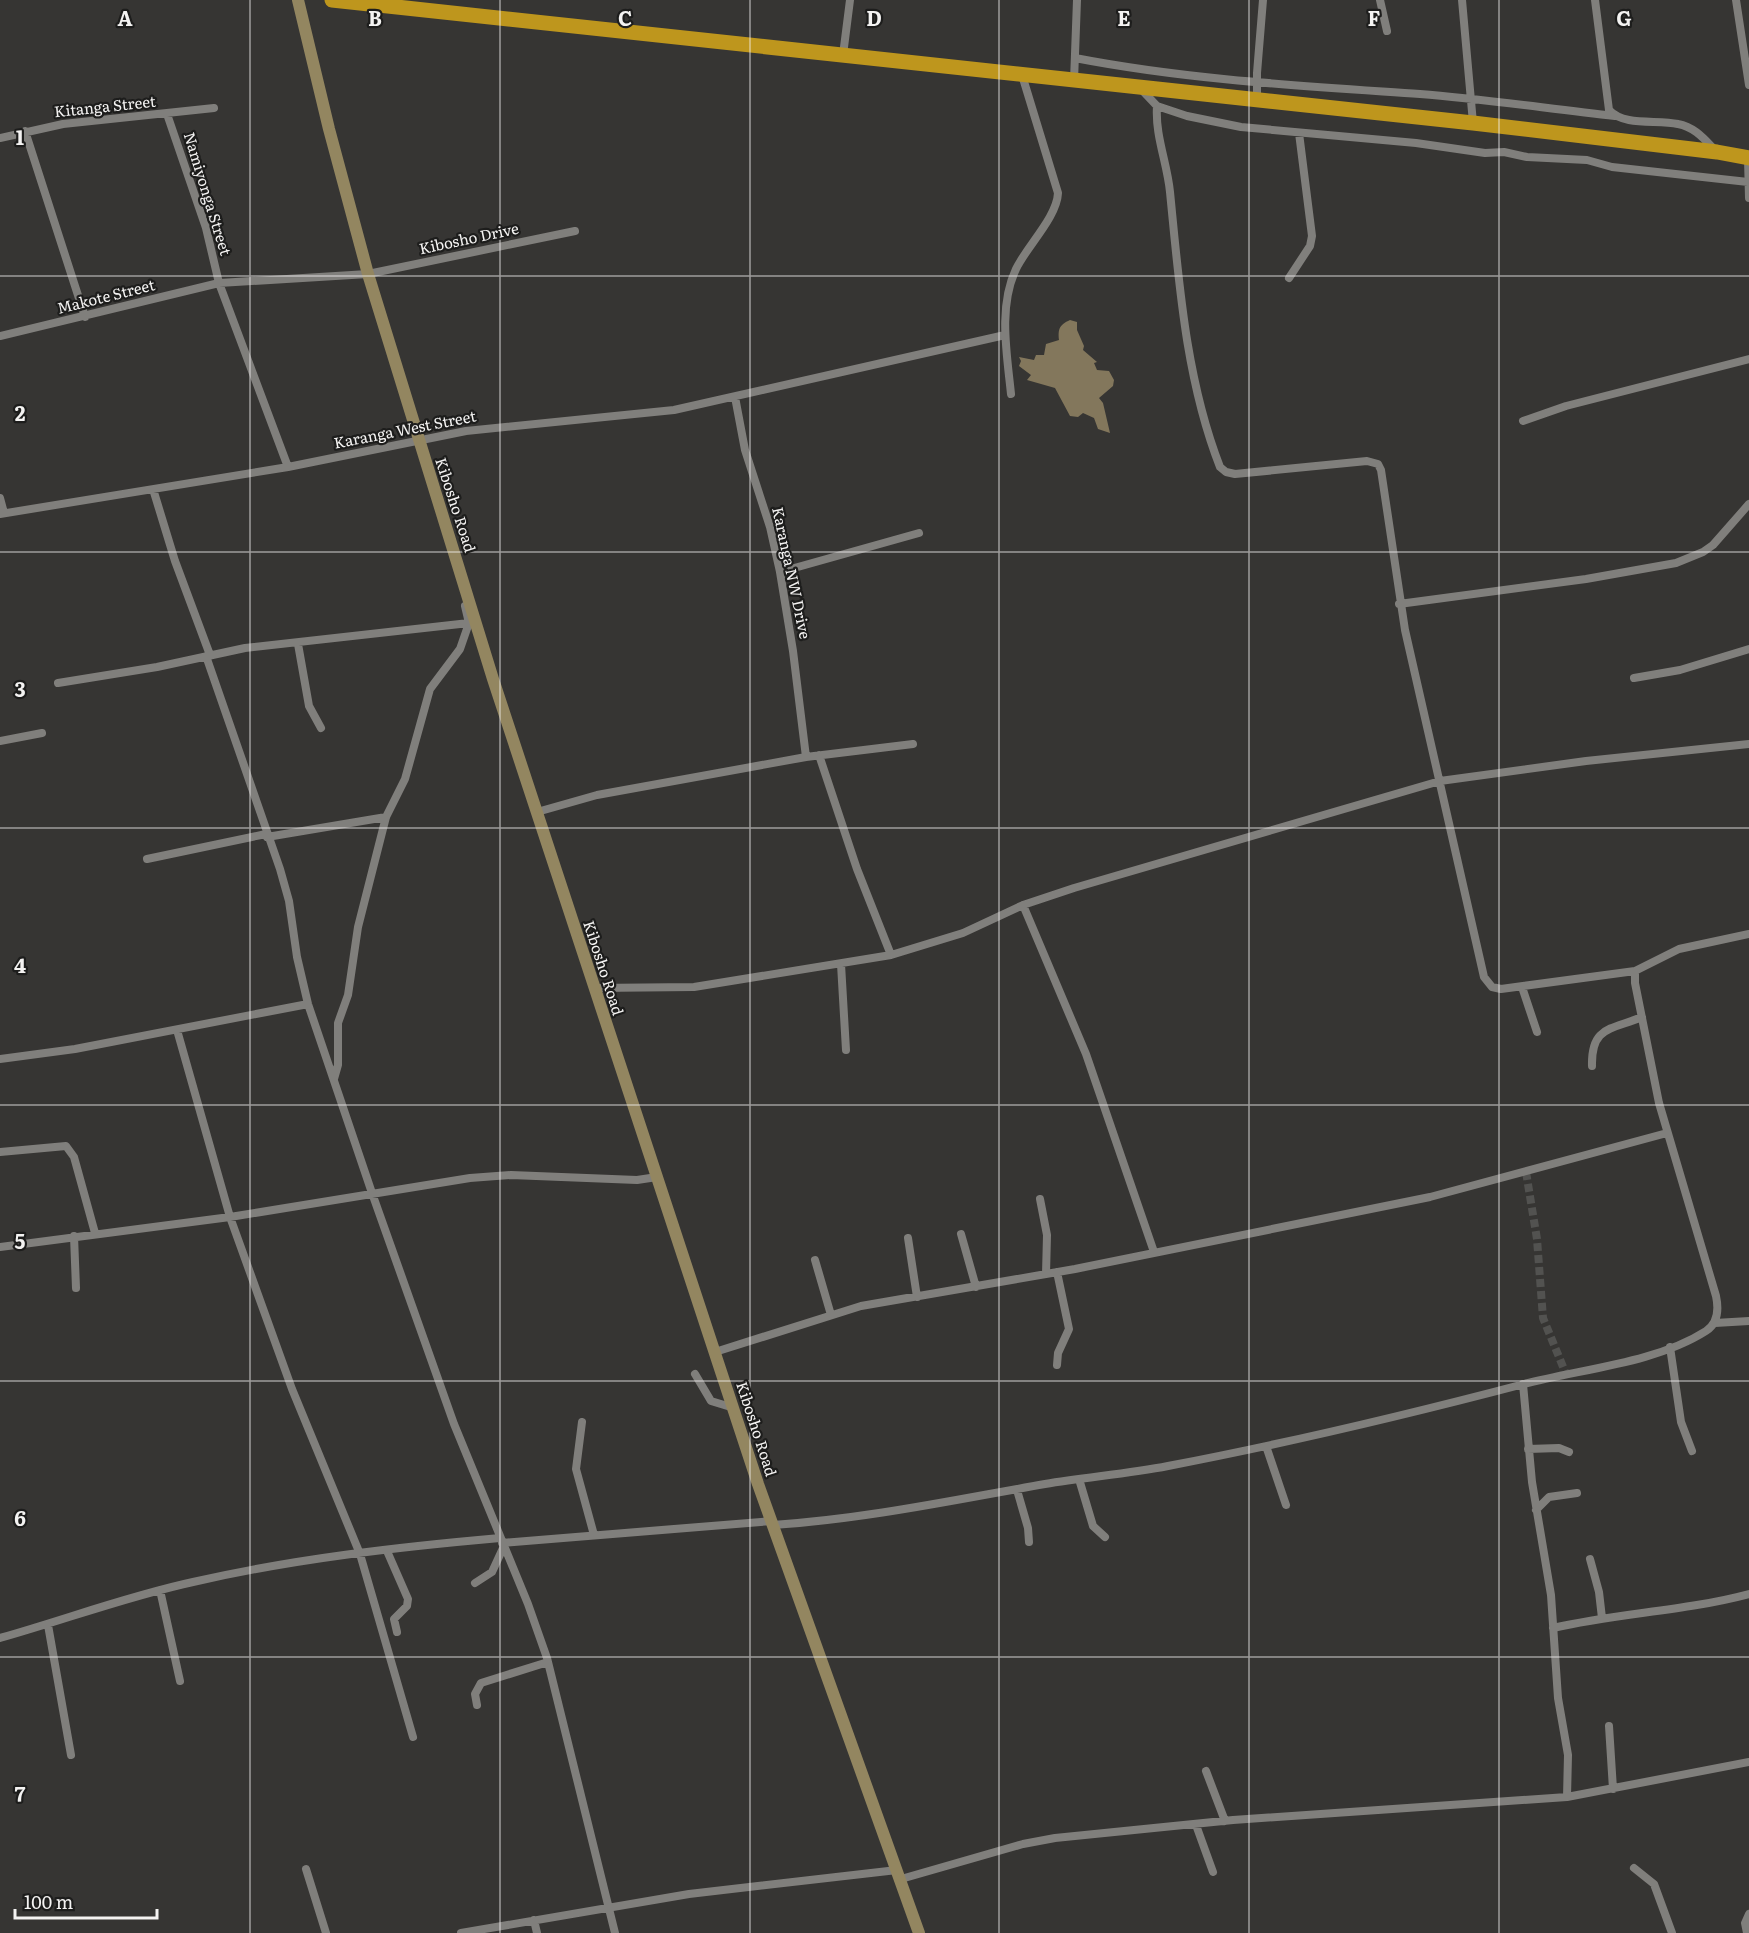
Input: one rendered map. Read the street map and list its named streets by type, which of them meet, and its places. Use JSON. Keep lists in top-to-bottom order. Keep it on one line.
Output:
{"streets":{"street":["Kitanga Street","Namiyonga Street","Kibosho Drive","Makote Street","Karanga West Street","Kibosho Road","Karanga NW Drive"]},"crossings":[["Kitanga Street","Namiyonga Street"],["Namiyonga Street","Makote Street"],["Kibosho Drive","Makote Street"],["Kibosho Drive","Kibosho Road"],["Makote Street","Kibosho Road"],["Karanga West Street","Kibosho Road"],["Karanga West Street","Karanga NW Drive"]],"scale_bar":"100 m","grid":{"columns":["A","B","C","D","E","F","G"],"rows":["1","2","3","4","5","6","7"]}}
